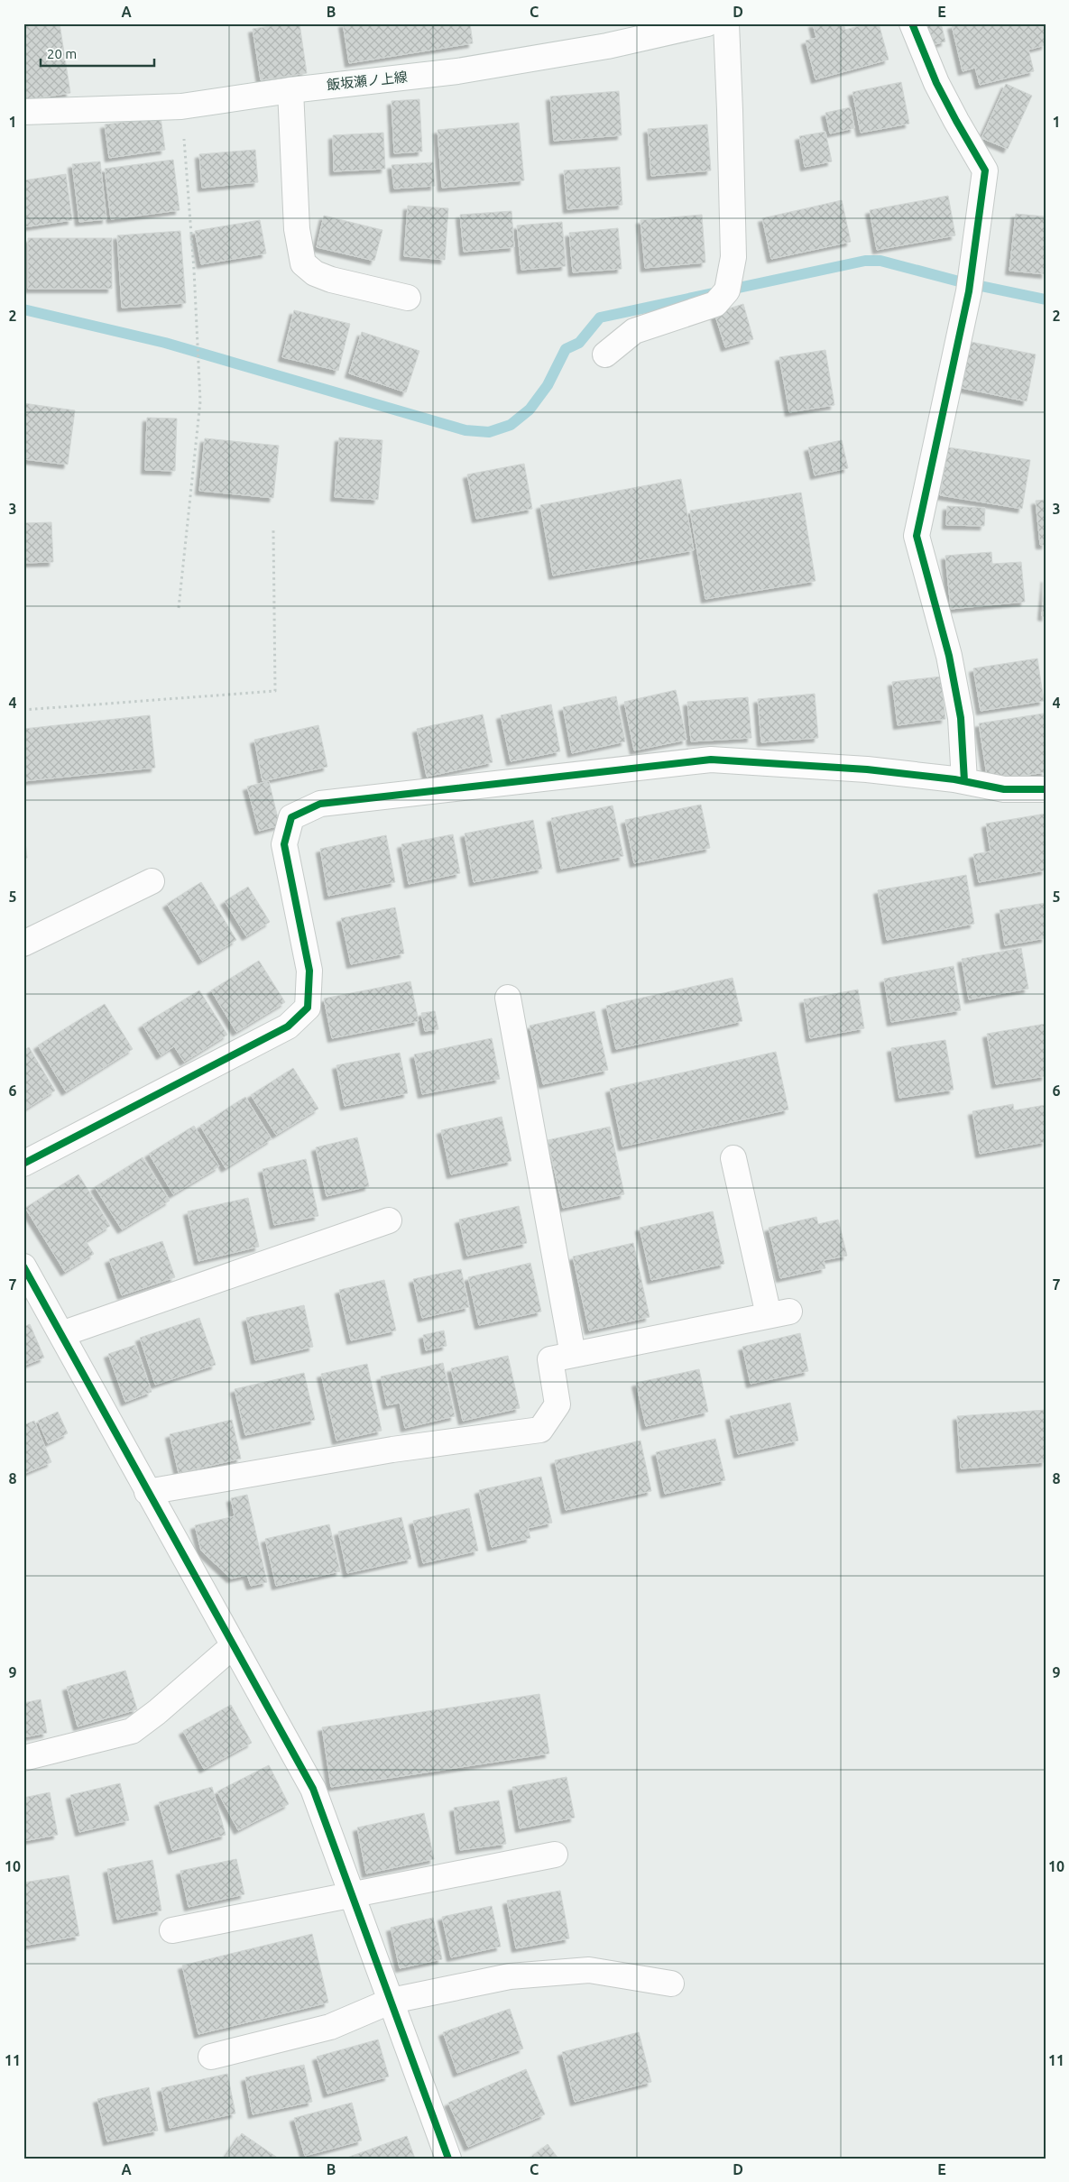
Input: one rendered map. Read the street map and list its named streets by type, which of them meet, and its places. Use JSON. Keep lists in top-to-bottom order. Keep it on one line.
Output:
{"streets":{"street":["飯坂瀬ノ上線"]},"scale_bar":"20 m","grid":{"columns":["A","B","C","D","E"],"rows":["1","2","3","4","5","6","7","8","9","10","11"]}}
